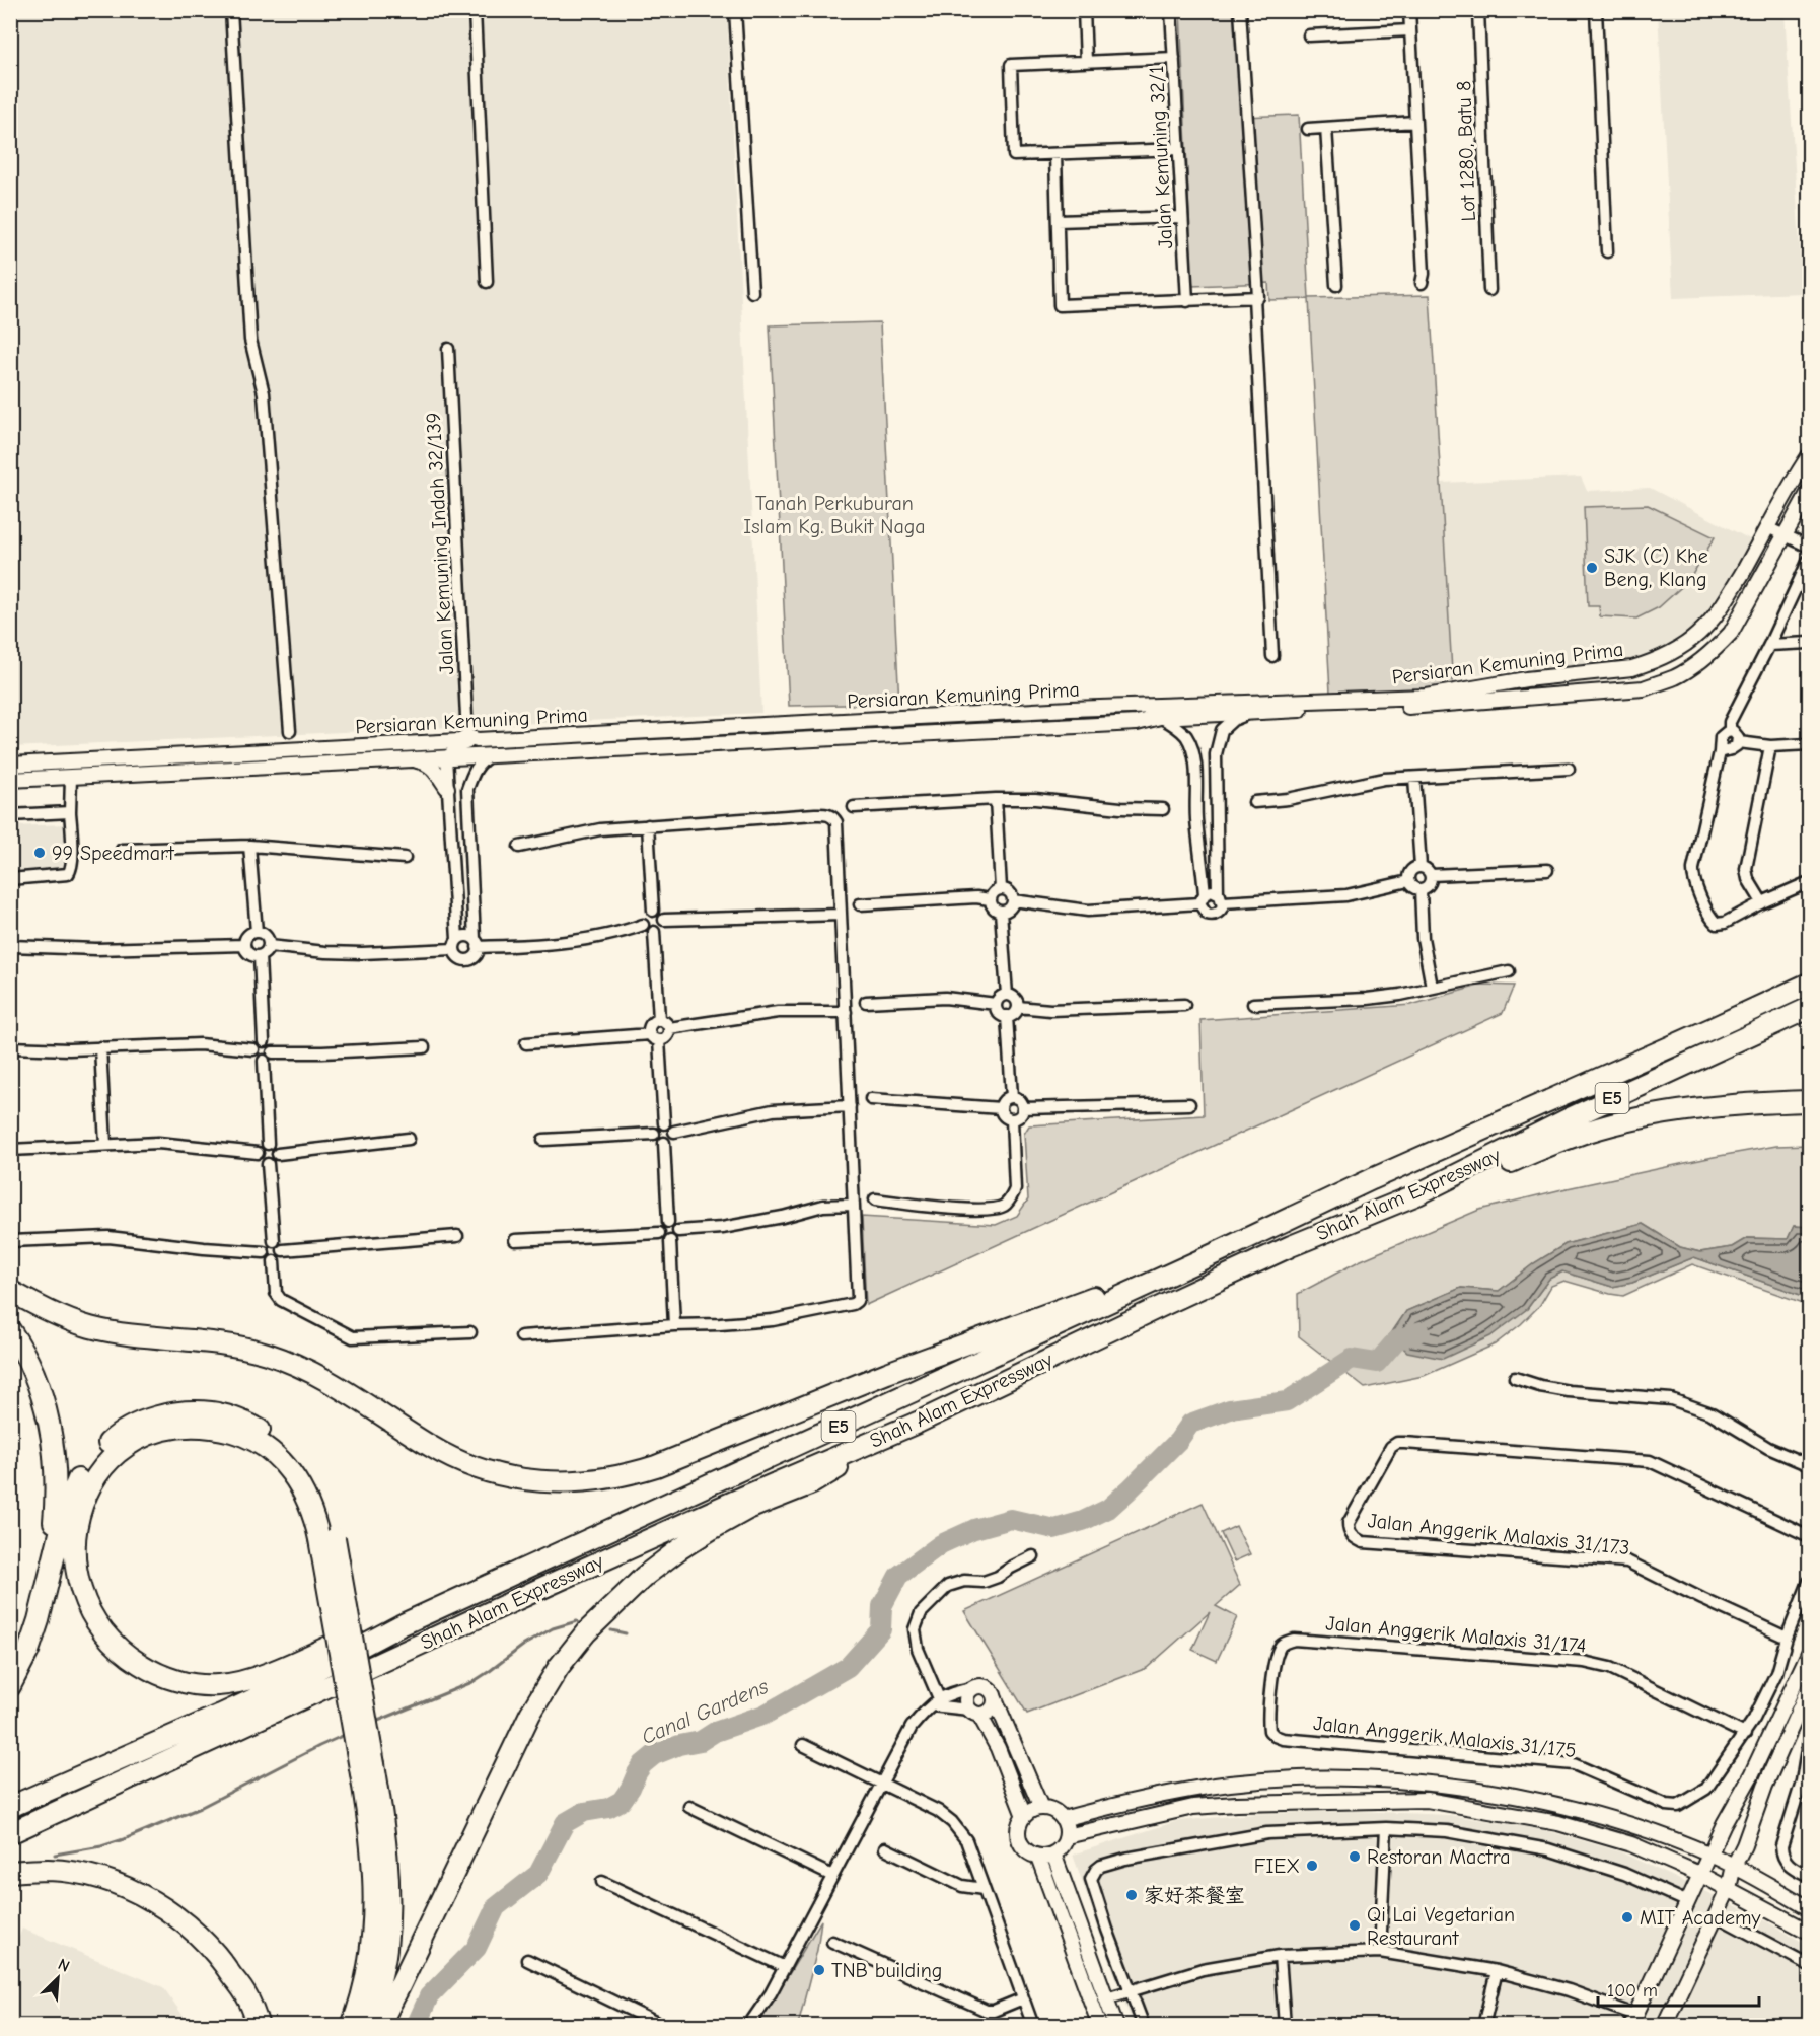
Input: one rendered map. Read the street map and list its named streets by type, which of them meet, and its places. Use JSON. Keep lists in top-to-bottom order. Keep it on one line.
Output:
{"streets":{"highway":["E5","Shah Alam Expressway"],"street":["Lot 1280, Batu 8","Jalan Kemuning 32/1","Jalan Kemuning Indah 32/139","Persiaran Kemuning Prima","Jalan Anggerik Malaxis 31/173","Jalan Anggerik Malaxis 31/174","Jalan Anggerik Malaxis 31/175"]},"crossings":[["Jalan Kemuning Indah 32/139","Persiaran Kemuning Prima"],["Jalan Anggerik Malaxis 31/174","Jalan Anggerik Malaxis 31/175"]],"water":["Canal Gardens"],"parks":["Tanah Perkuburan Islam Kg. Bukit Naga"],"places":["SJK (C) Khe Beng, Klang","99 Speedmart","Restoran Mactra","FIEX","家好茶餐室","MIT Academy","Qi Lai Vegetarian Restaurant","TNB building"],"scale_bar":"100 m","north":"top right"}
